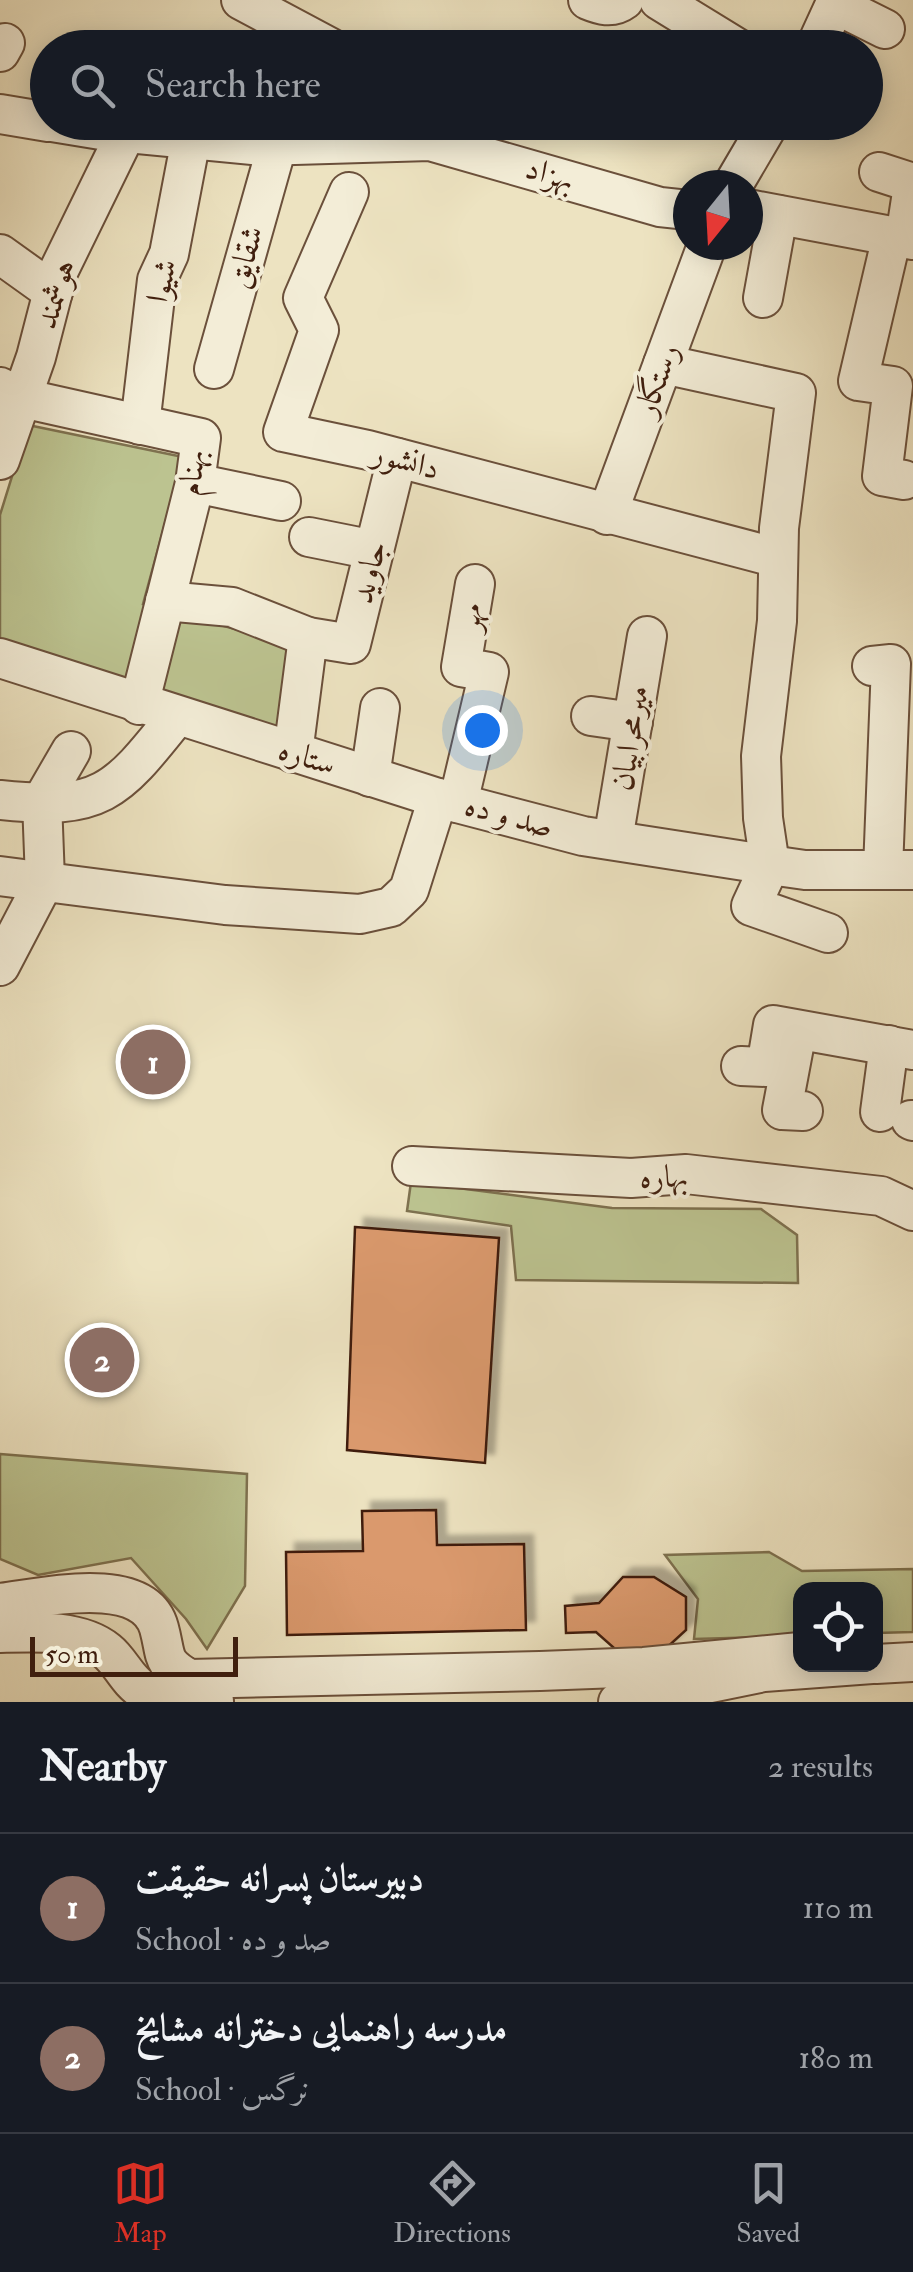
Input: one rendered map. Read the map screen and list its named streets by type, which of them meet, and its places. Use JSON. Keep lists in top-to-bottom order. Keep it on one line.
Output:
{"streets":{"street":["بهزاد","شقایق","شیوا","هوشمند","رستگار","دانشور","بهنام","جاوید","مهر","میرمحرابیان","ستاره","صد و ده","بهاره"]},"crossings":[["بهزاد","شقایق"],["شیوا","بهنام"],["هوشمند","بهنام"],["رستگار","دانشور"],["دانشور","جاوید"],["بهنام","جاوید"],["بهنام","ستاره"],["مهر","ستاره"],["مهر","صد و ده"],["میرمحرابیان","صد و ده"],["ستاره","صد و ده"]],"scale_bar":"50 m","north":"bottom","page":{"search":"Search here","pins":["1","2"],"scale":"50 m","heading":["Nearby","2 results"],"list":[{"mark":"1","name":"دبیرستان پسرانه حقیقت","note":"School · صد و ده","value":"110 m"},{"mark":"2","name":"مدرسه راهنمایی دخترانه مشایخ","note":"School · نرگس","value":"180 m"}],"nav":["Map","Directions","Saved"]}}
